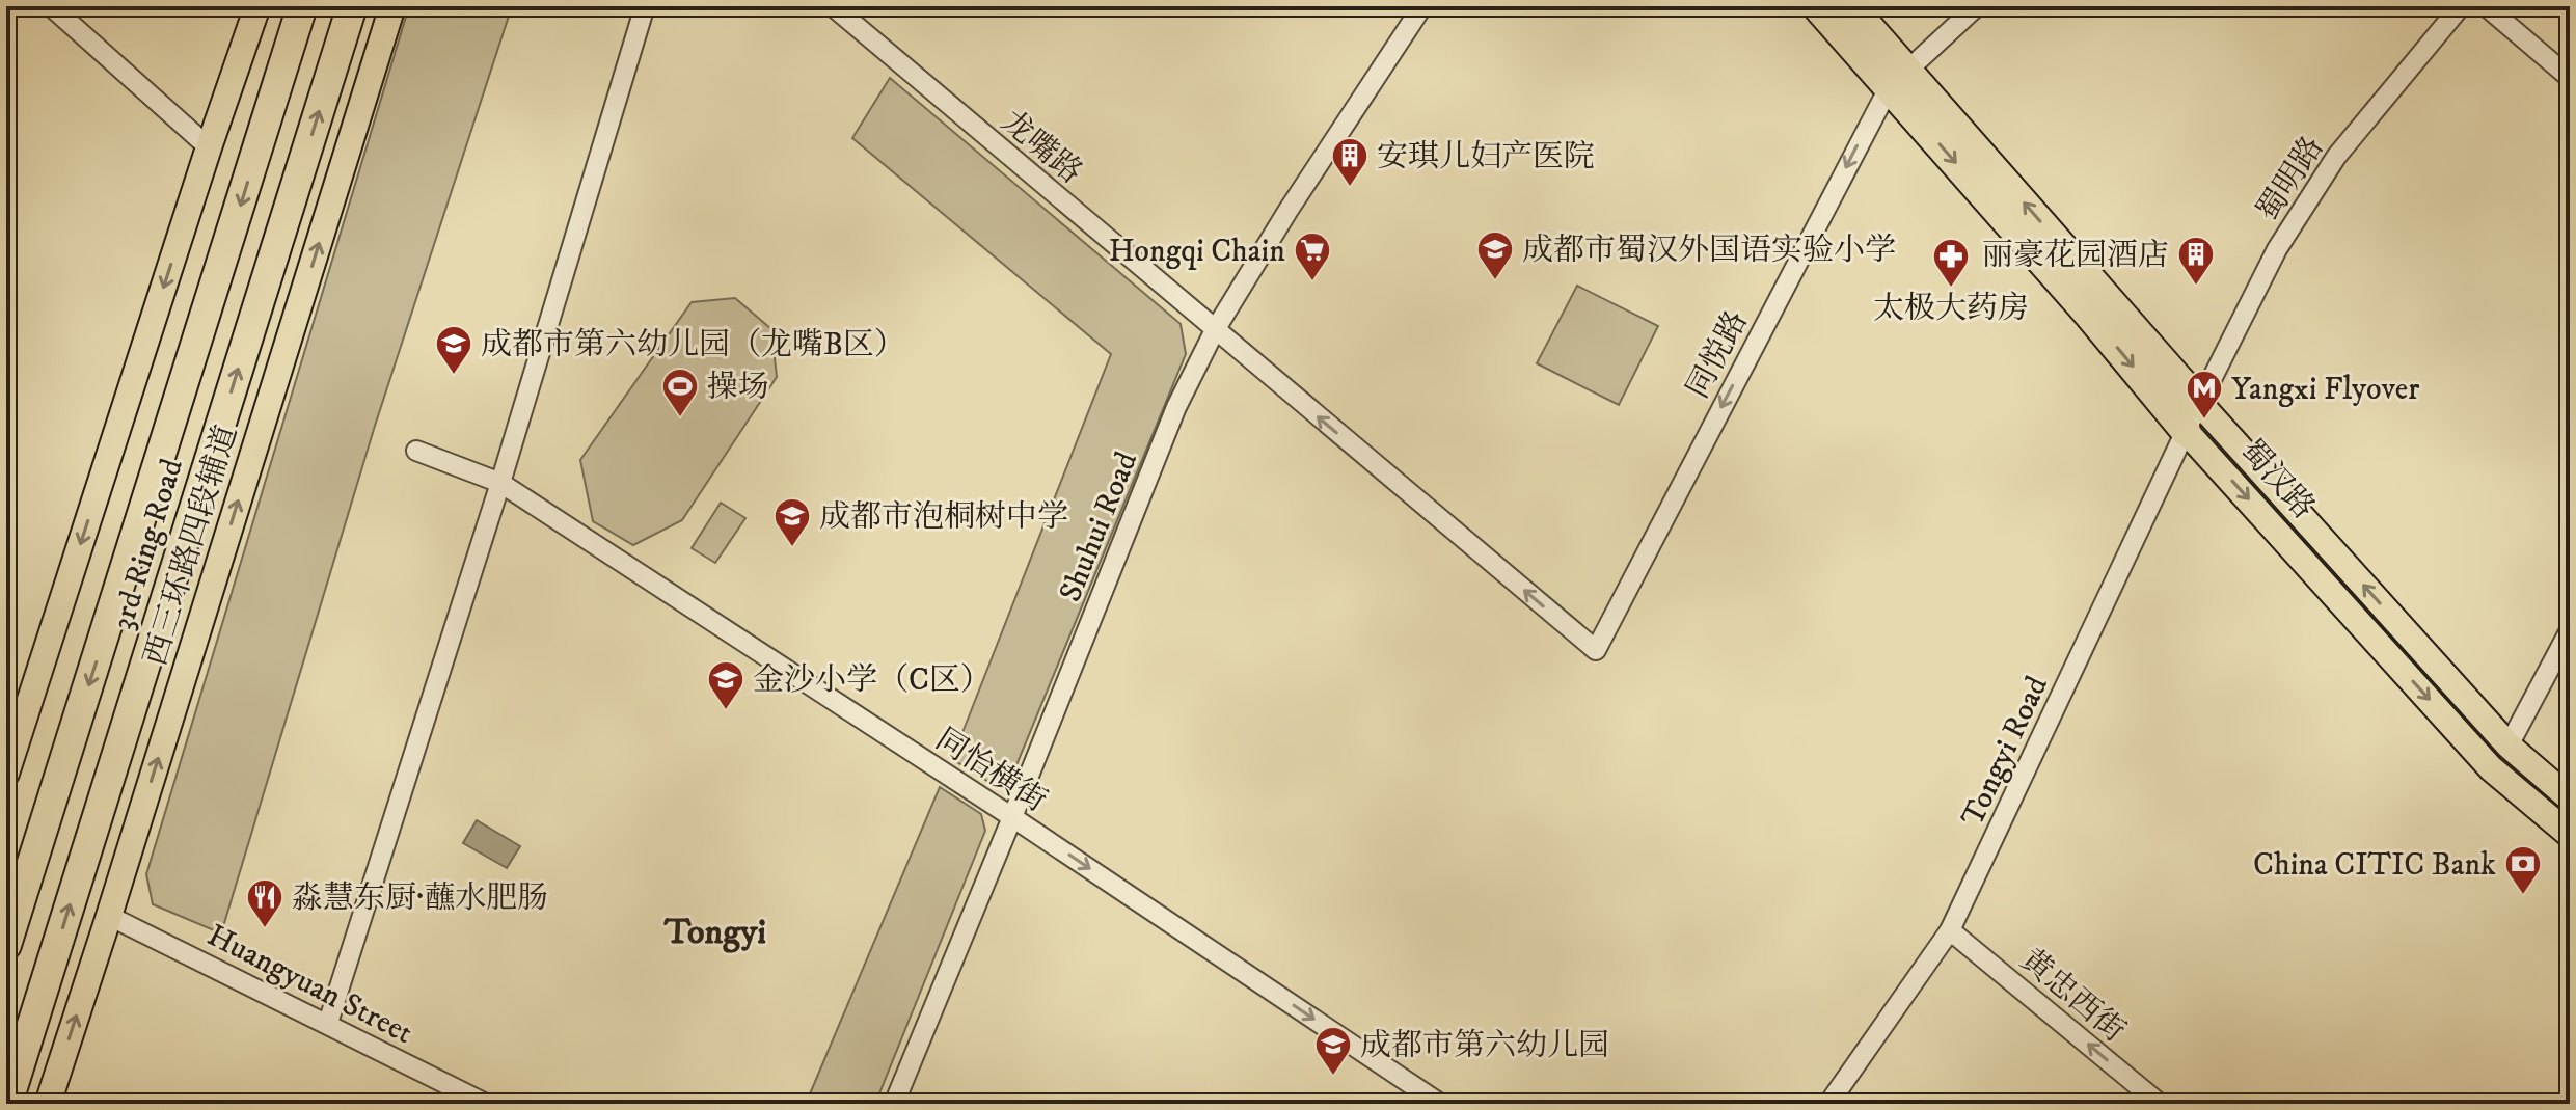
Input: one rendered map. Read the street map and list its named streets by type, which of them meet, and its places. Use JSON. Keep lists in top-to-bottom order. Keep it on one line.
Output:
{"streets":{"highway":["蜀汉路","3rd Ring Road"],"main road":["西三环路四段辅道"],"street":["龙嘴路","蜀明路","同悦路","Shuhui Road","Tongyi Road","同怡横街","Huangyuan Street","黄忠西街"]},"crossings":[["龙嘴路","同悦路"],["龙嘴路","Shuhui Road"],["蜀明路","蜀汉路"],["蜀明路","Tongyi Road"],["同悦路","蜀汉路"],["蜀汉路","Tongyi Road"],["Shuhui Road","同怡横街"],["西三环路四段辅道","Huangyuan Street"],["Tongyi Road","黄忠西街"]],"one_way":["龙嘴路","同悦路","同怡横街","黄忠西街"],"districts":["Tongyi"],"places":{"building":["安琪儿妇产医院","丽豪花园酒店"],"school or university":["成都市蜀汉外国语实验小学","成都市第六幼儿园（龙嘴B区）","成都市泡桐树中学","金沙小学（C区）","成都市第六幼儿园"],"supermarket":["Hongqi Chain"],"pharmacy":["太极大药房"],"sports":["操场"],"metro station":["Yangxi Flyover"],"bank":["China CITIC Bank"],"restaurant":["淼慧东厨·蘸水肥肠"]}}
